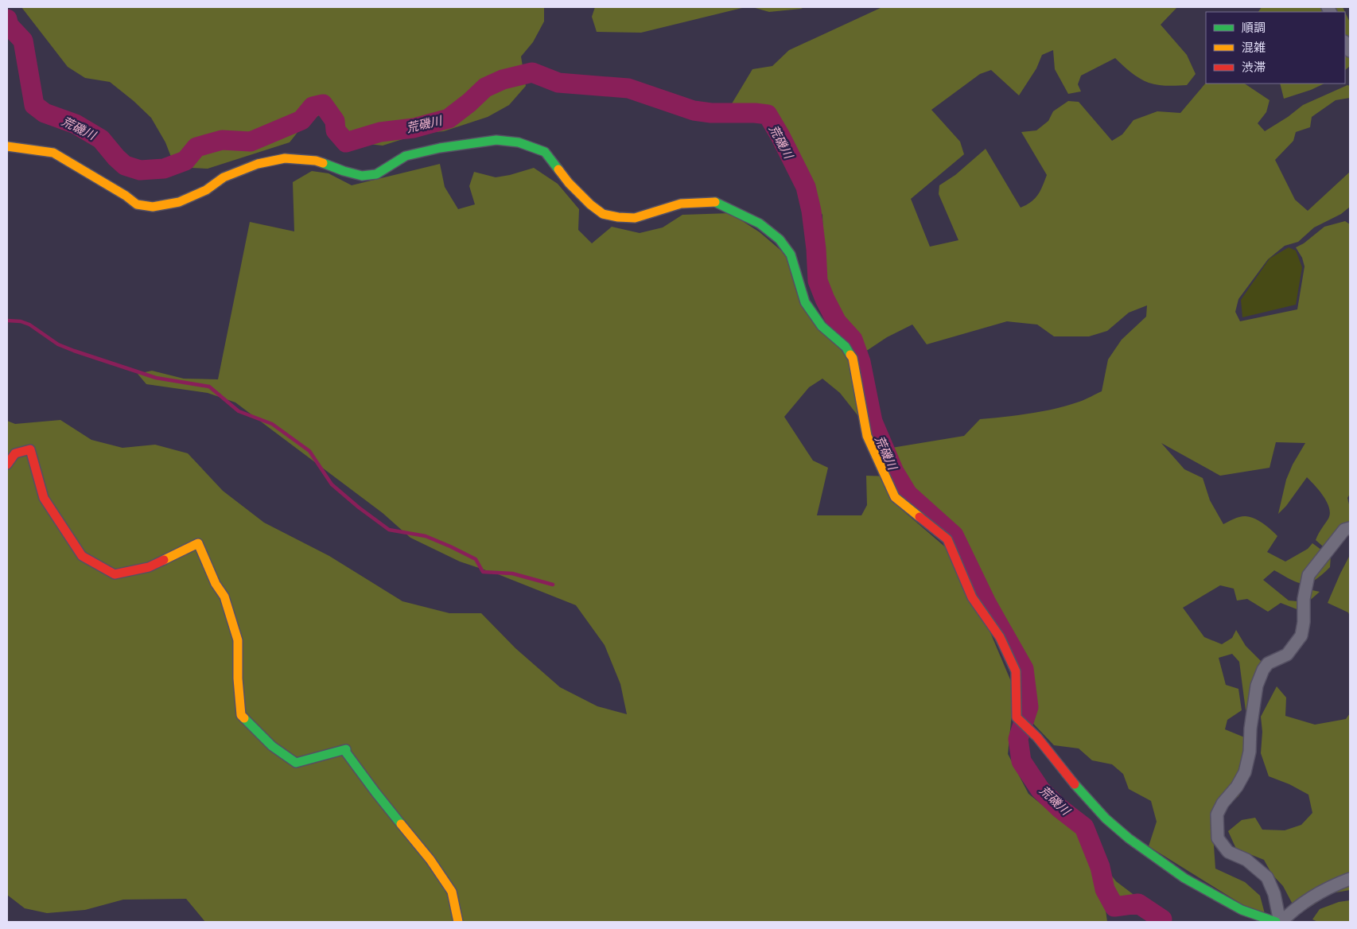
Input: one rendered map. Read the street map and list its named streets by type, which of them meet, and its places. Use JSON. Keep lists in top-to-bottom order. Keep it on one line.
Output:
{"water":["荒磯川"],"legend":["順調","混雑","渋滞"]}
